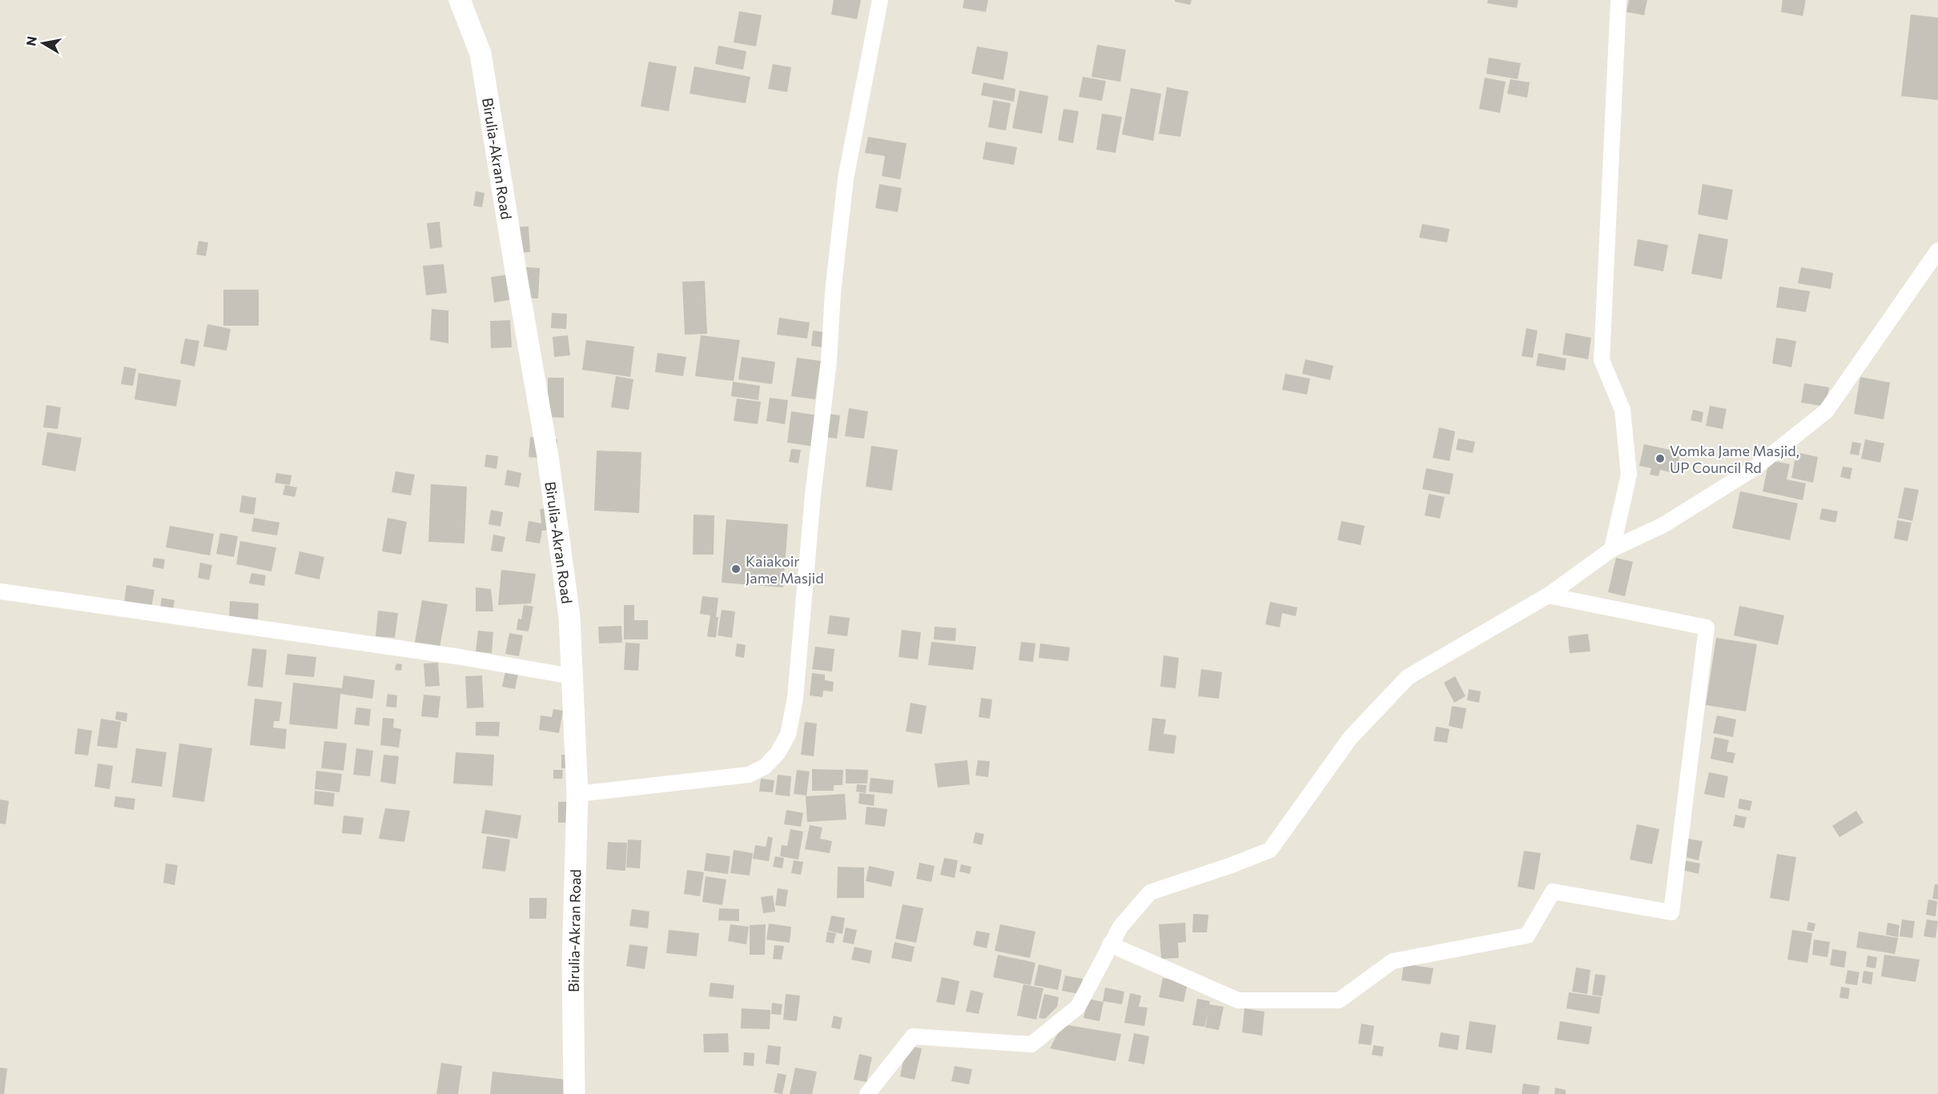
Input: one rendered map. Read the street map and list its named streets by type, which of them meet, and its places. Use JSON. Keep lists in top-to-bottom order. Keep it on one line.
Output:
{"streets":{"street":["Birulia-Akran Road"]},"places":["Vomka Jame Masjid, UP Council Rd","Kaiakoir Jame Masjid"],"north":"left"}
